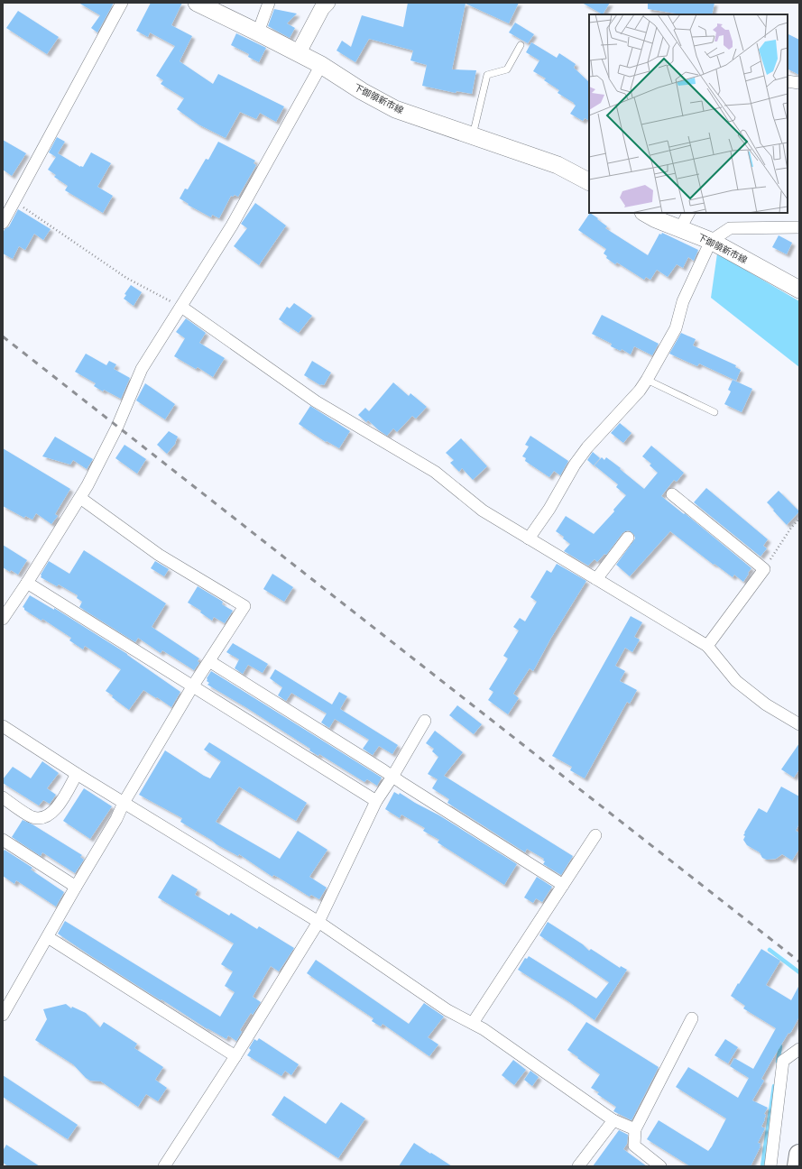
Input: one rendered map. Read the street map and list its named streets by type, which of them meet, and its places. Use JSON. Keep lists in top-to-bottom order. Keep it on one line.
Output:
{"streets":{"main road":["下御領新市線"]}}
